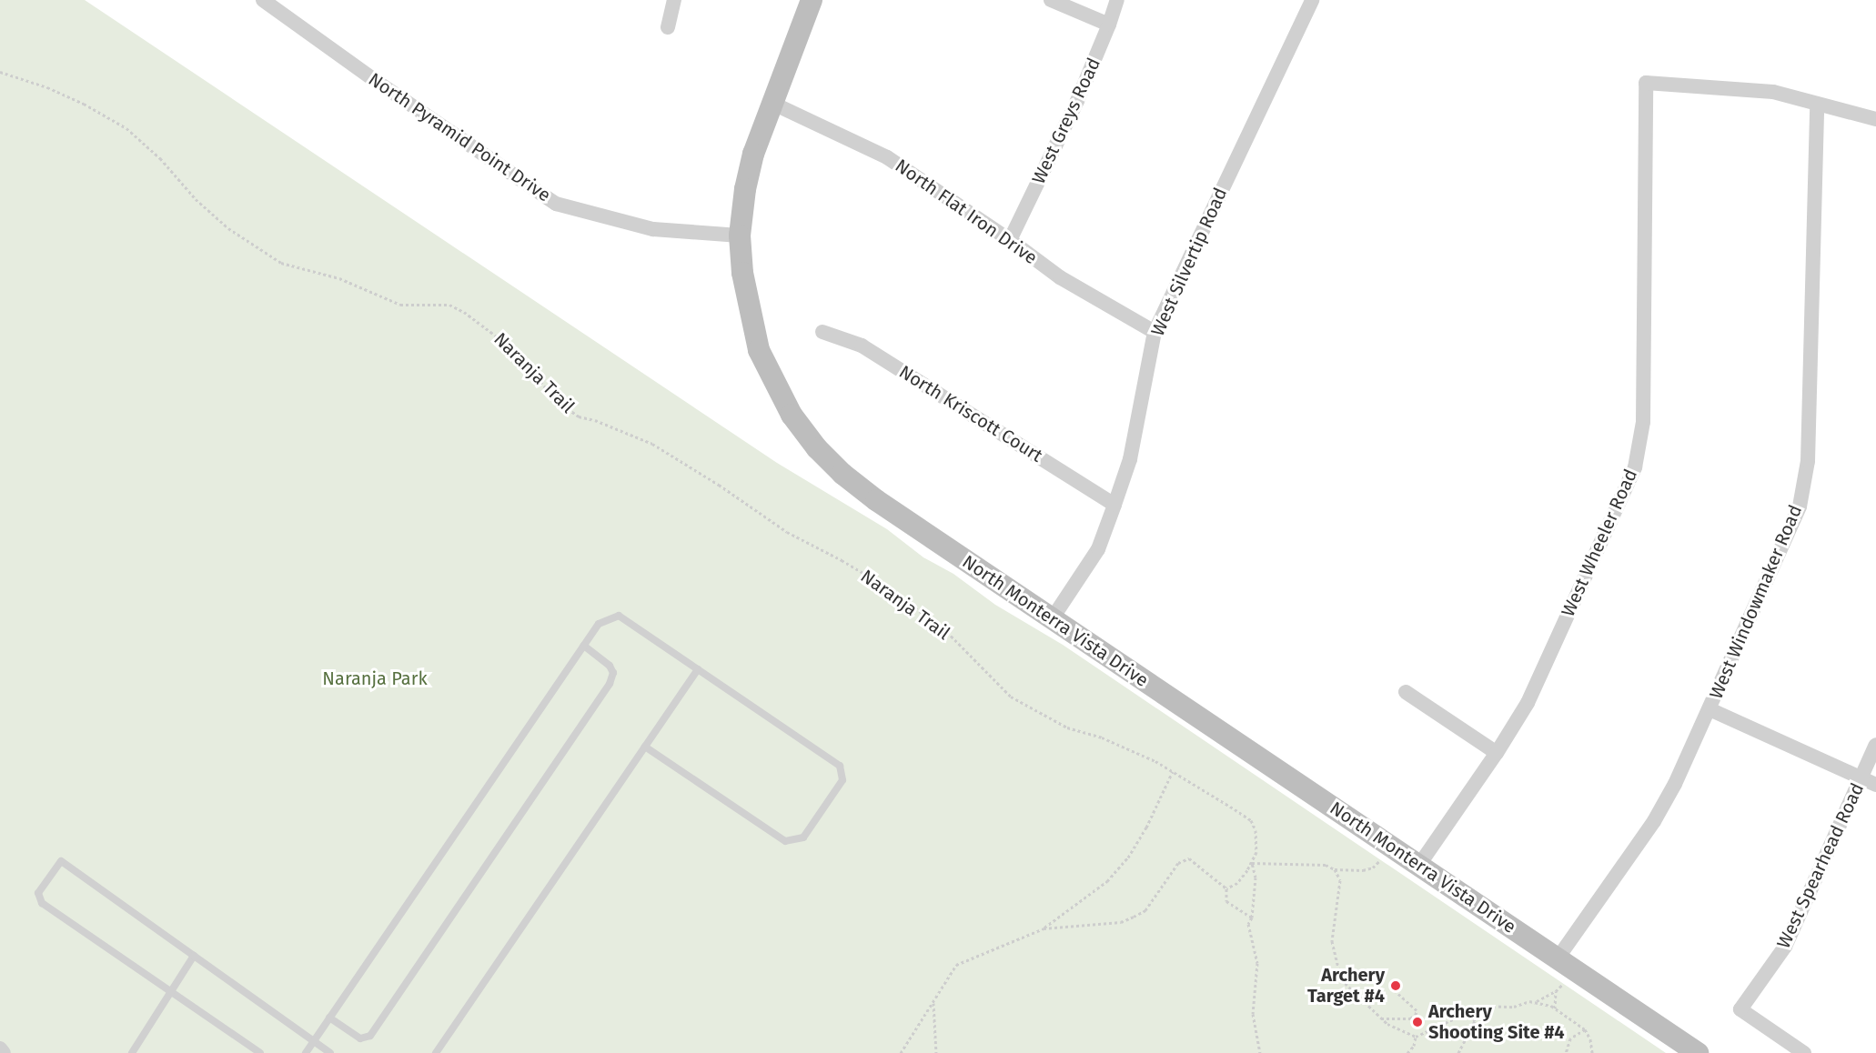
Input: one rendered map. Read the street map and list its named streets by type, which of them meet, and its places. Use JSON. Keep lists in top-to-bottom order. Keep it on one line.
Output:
{"streets":{"street":["West Greys Road","North Pyramid Point Drive","North Flat Iron Drive","West Silvertip Road","North Kriscott Court","West Wheeler Road","West Windowmaker Road","North Monterra Vista Drive","West Spearhead Road"],"path":["Naranja Trail"]},"crossings":[["West Greys Road","North Flat Iron Drive"],["North Pyramid Point Drive","North Monterra Vista Drive"],["North Flat Iron Drive","West Silvertip Road"],["North Flat Iron Drive","North Monterra Vista Drive"],["West Silvertip Road","North Kriscott Court"],["West Silvertip Road","North Monterra Vista Drive"],["West Wheeler Road","West Windowmaker Road"],["West Wheeler Road","North Monterra Vista Drive"],["West Windowmaker Road","North Monterra Vista Drive"]],"parks":["Naranja Park"],"places":["Archery Target #4","Archery Shooting Site #4"]}
